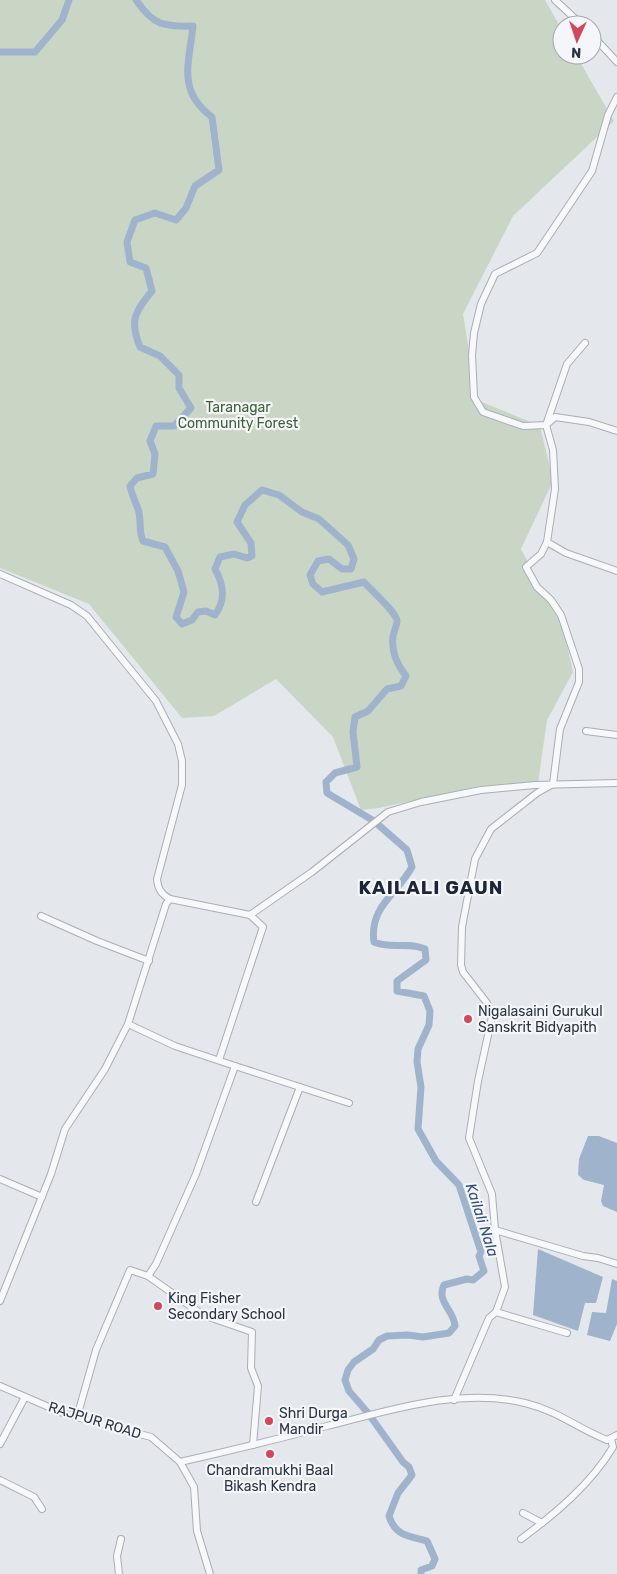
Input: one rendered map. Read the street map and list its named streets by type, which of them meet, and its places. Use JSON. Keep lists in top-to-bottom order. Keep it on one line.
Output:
{"streets":{"street":["RAJPUR ROAD"]},"districts":["KAILALI GAUN"],"water":["Kailali Nala"],"parks":["Taranagar Community Forest"],"places":["Nigalasaini Gurukul Sanskrit Bidyapith","King Fisher Secondary School","Shri Durga Mandir","Chandramukhi Baal Bikash Kendra"],"north":"bottom"}
